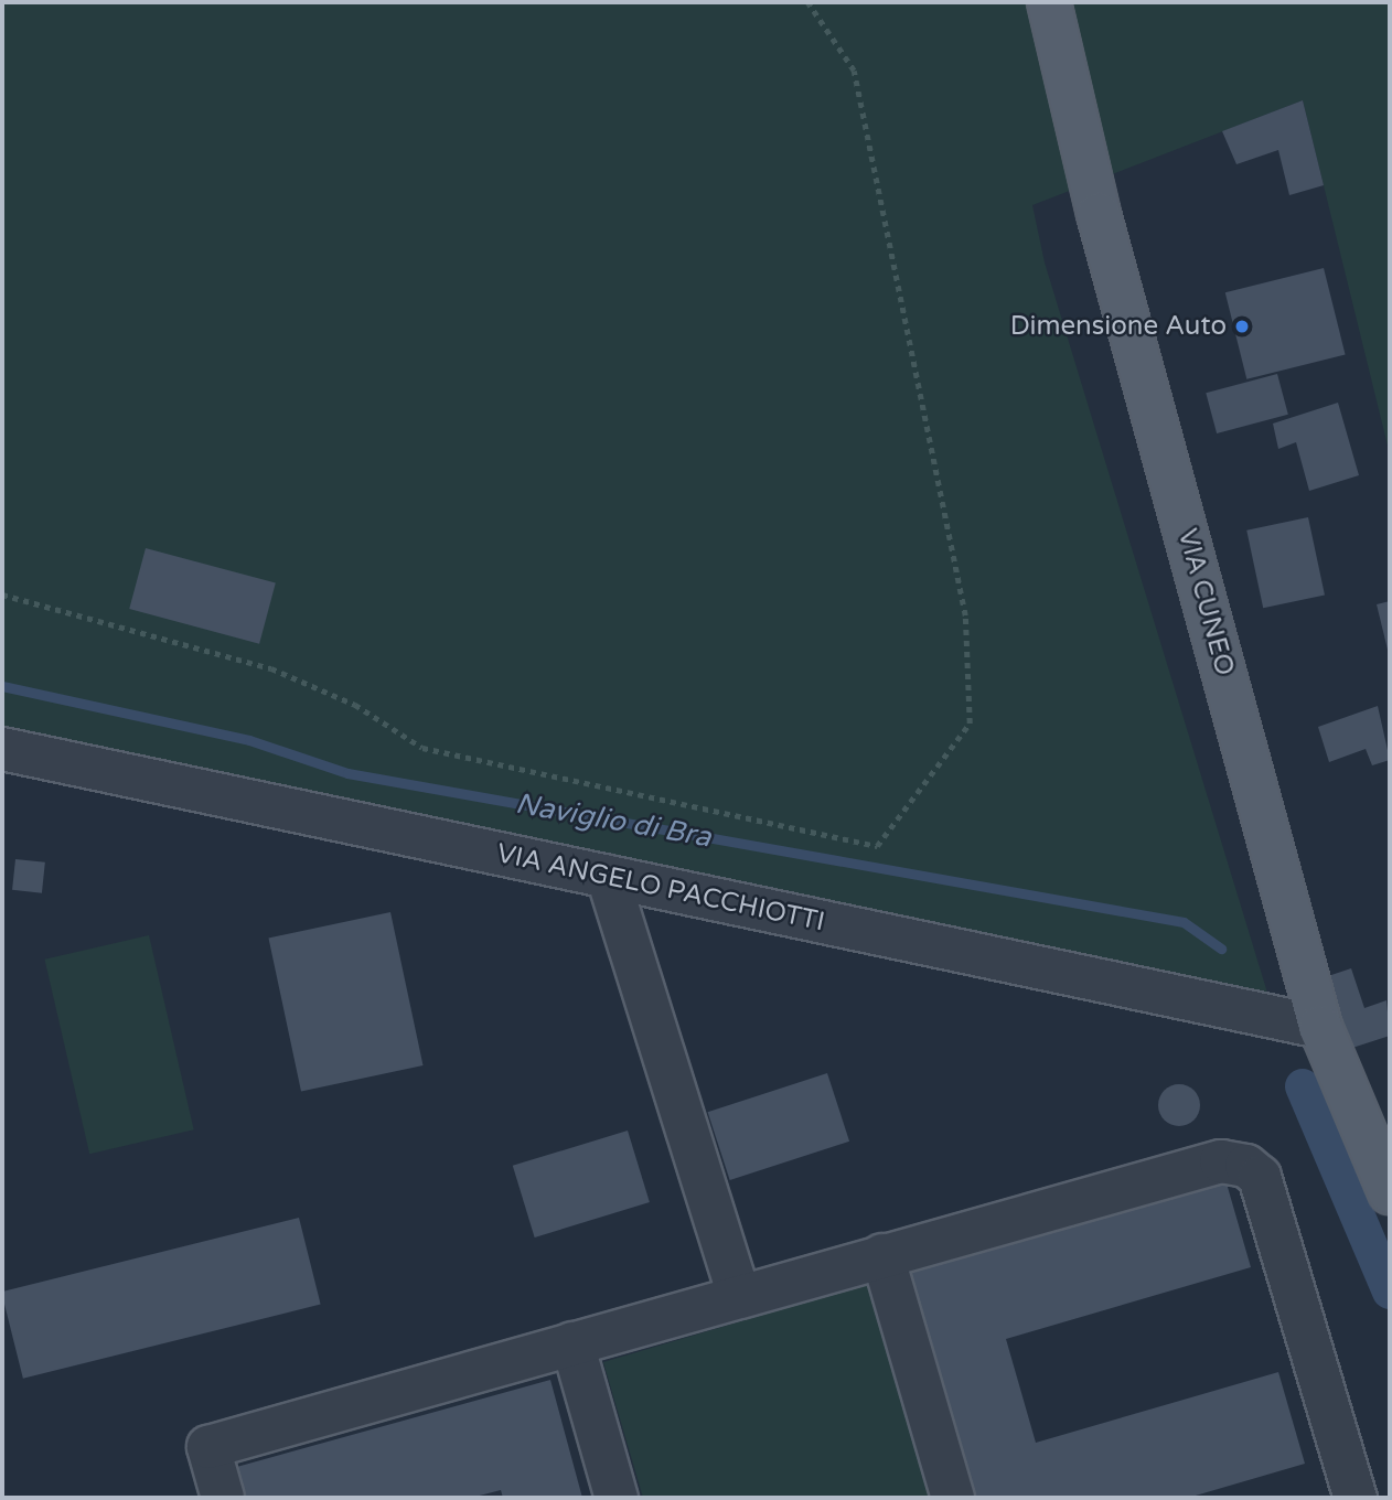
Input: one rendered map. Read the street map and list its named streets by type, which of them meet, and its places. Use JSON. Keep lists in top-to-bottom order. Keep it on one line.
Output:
{"streets":{"main road":["VIA CUNEO"],"street":["VIA ANGELO PACCHIOTTI"]},"crossings":[["VIA CUNEO","VIA ANGELO PACCHIOTTI"]],"water":["Naviglio di Bra"],"places":["Dimensione Auto"]}
